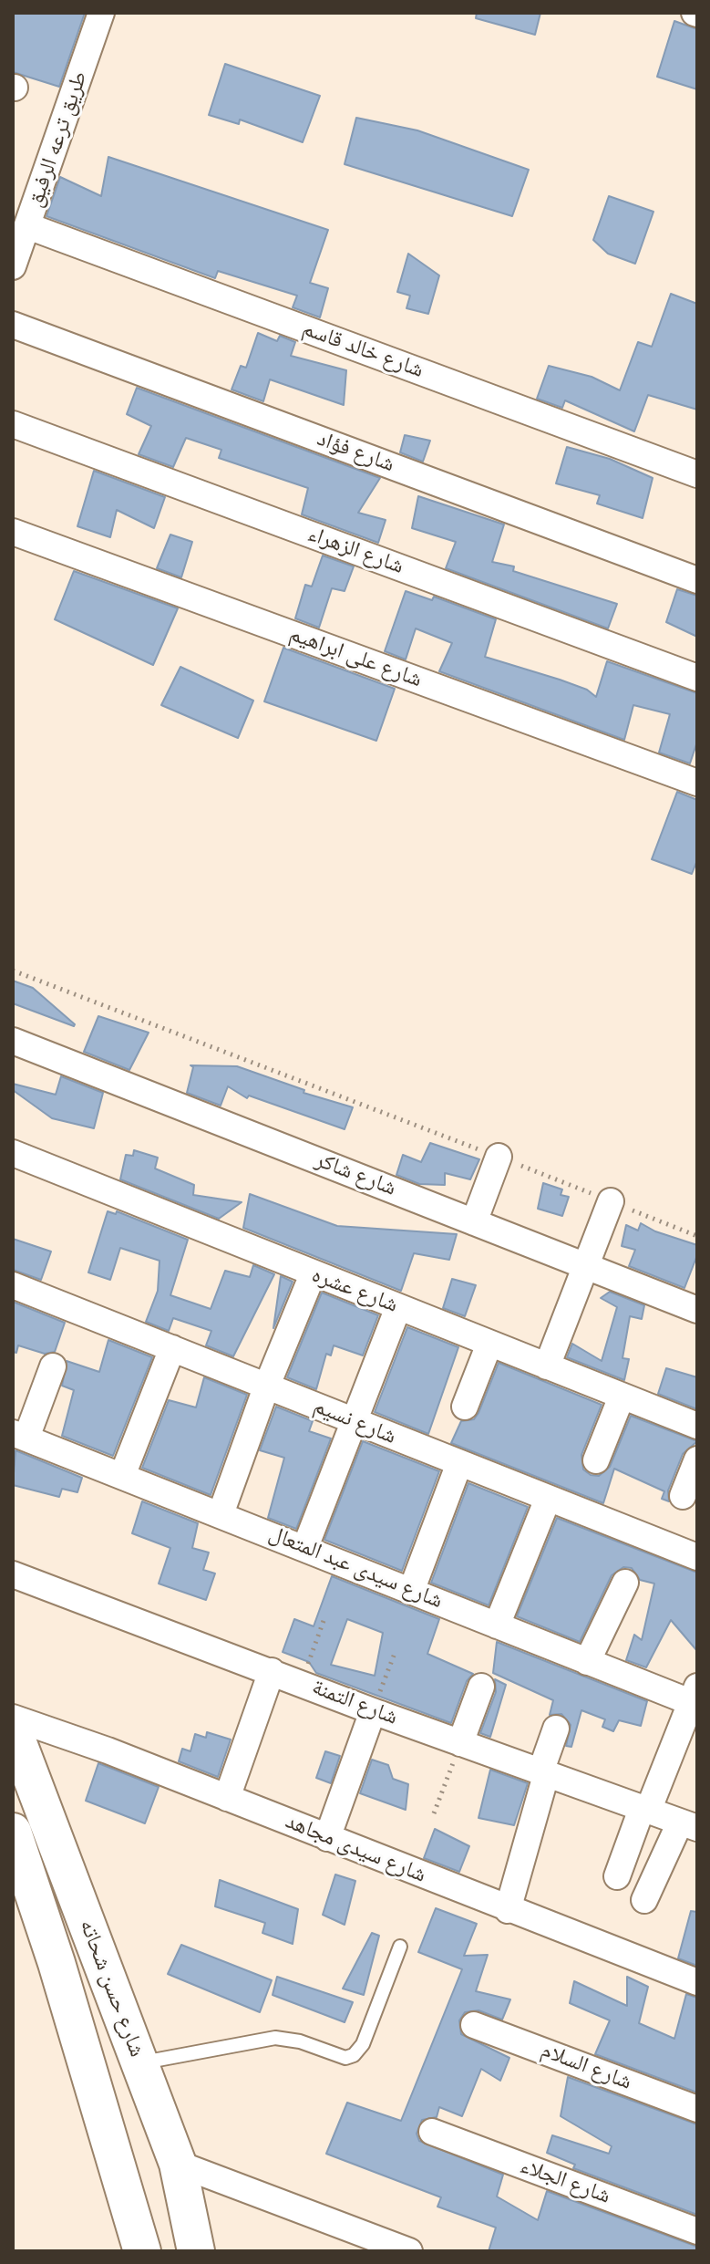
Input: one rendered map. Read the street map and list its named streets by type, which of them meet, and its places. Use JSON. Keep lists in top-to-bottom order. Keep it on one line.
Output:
{"streets":{"main road":["شارع حسن شحاته"],"street":["طريق ترعه الرفيق","شارع خالد قاسم","شارع فؤاد","شارع الزهراء","شارع على ابراهيم","شارع شاكر","شارع عشره","شارع نسيم","شارع سيدى عبد المتعال","شارع التمنة","شارع سيدى مجاهد","شارع السلام","شارع الجلاء"]},"crossings":[["طريق ترعه الرفيق","شارع خالد قاسم"]]}
